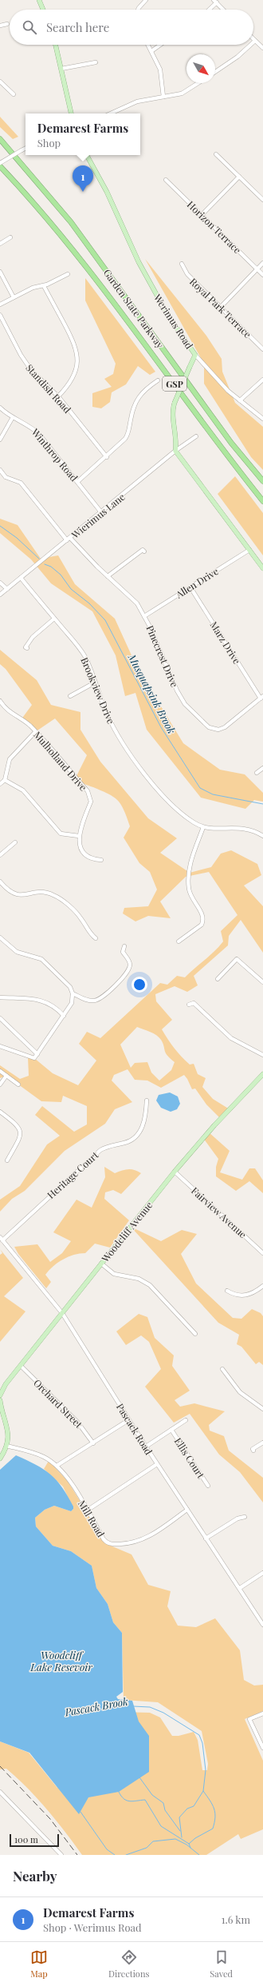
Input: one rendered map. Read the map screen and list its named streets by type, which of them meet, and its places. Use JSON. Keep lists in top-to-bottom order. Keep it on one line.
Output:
{"streets":{"highway":["Garden State Parkway","GSP"],"main road":["Werimus Road","Woodcliff Avenue"],"street":["Horizon Terrace","Royal Park Terrace","Standish Road","Winthrop Road","Wierimus Lane","Allen Drive","Marz Drive","Pinecrest Drive","Brookview Drive","Mulholland Drive","Heritage Court","Fairview Avenue","Orchard Street","Pascack Road","Ellis Court","Mill Road"]},"crossings":[["Werimus Road","Wierimus Lane"],["Winthrop Road","Wierimus Lane"],["Wierimus Lane","Pinecrest Drive"],["Wierimus Lane","Brookview Drive"],["Allen Drive","Marz Drive"],["Allen Drive","Pinecrest Drive"],["Marz Drive","Pinecrest Drive"],["Heritage Court","Pascack Road"],["Fairview Avenue","Woodcliff Avenue"],["Woodcliff Avenue","Orchard Street"],["Woodcliff Avenue","Pascack Road"],["Pascack Road","Mill Road"]],"water":["Musquapsink Brook","Woodcliff Lake Resevoir","Pascack Brook"],"scale_bar":"100 m","north":"bottom right","page":{"search":"Search here","popup":["Demarest Farms","Shop"],"pins":"1","scale":"100 m","heading":"Nearby","list":[{"mark":"1","name":"Demarest Farms","note":"Shop · Werimus Road","value":"1.6 km"}],"nav":["Map","Directions","Saved"]}}
